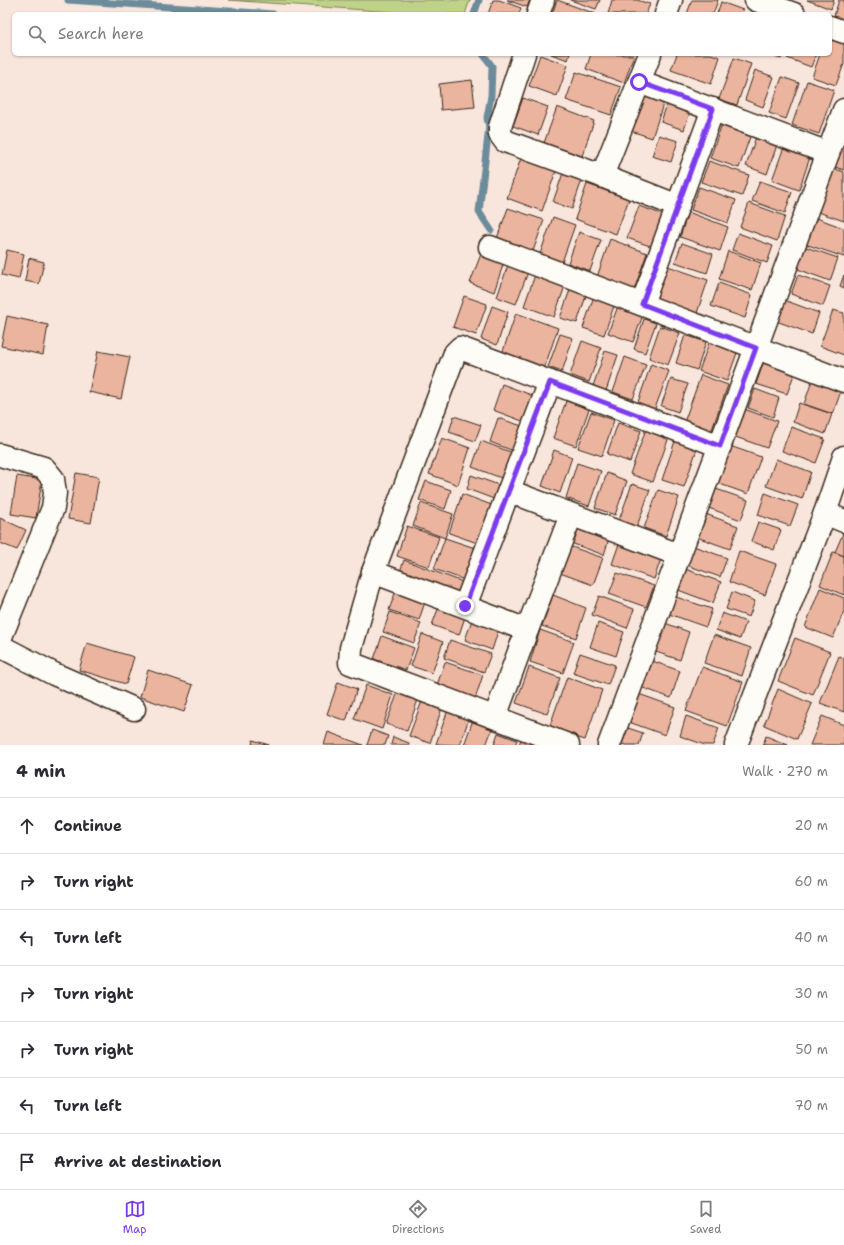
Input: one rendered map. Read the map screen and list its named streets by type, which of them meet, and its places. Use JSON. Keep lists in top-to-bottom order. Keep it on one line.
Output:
{"page":{"search":"Search here","heading":["4 min","Walk · 270 m"],"list":[["Continue","20 m"],["Turn right","60 m"],["Turn left","40 m"],["Turn right","30 m"],["Turn right","50 m"],["Turn left","70 m"],"Arrive at destination"],"nav":["Map","Directions","Saved"]}}
